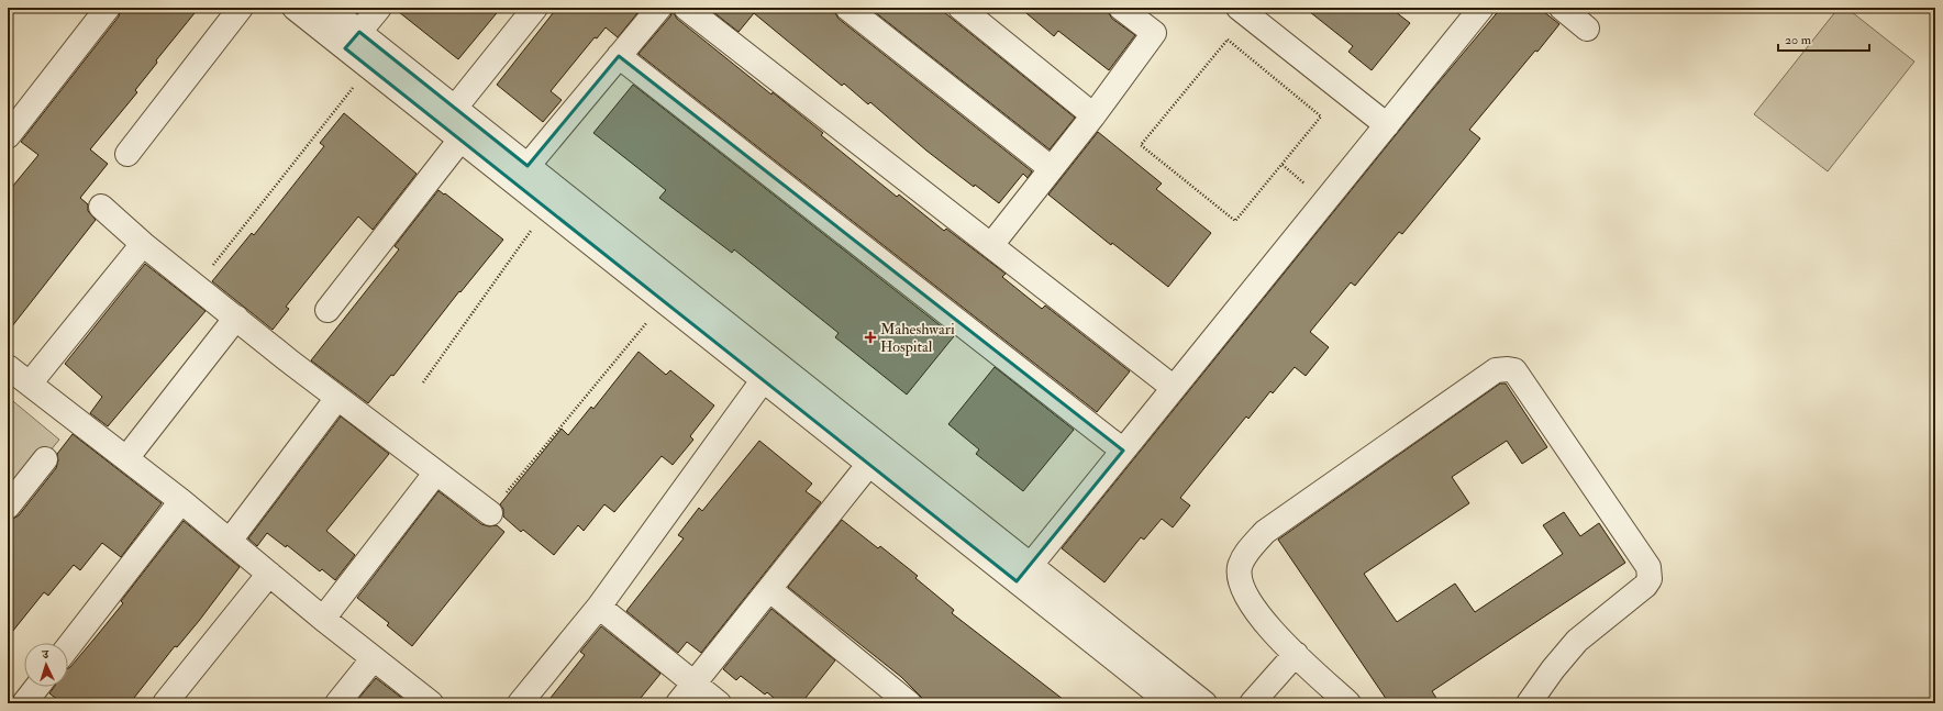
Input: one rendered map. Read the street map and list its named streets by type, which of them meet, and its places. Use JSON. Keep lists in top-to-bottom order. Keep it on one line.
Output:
{"places":{"health":["Maheshwari Hospital"]},"scale_bar":"20 m","north":"top"}
